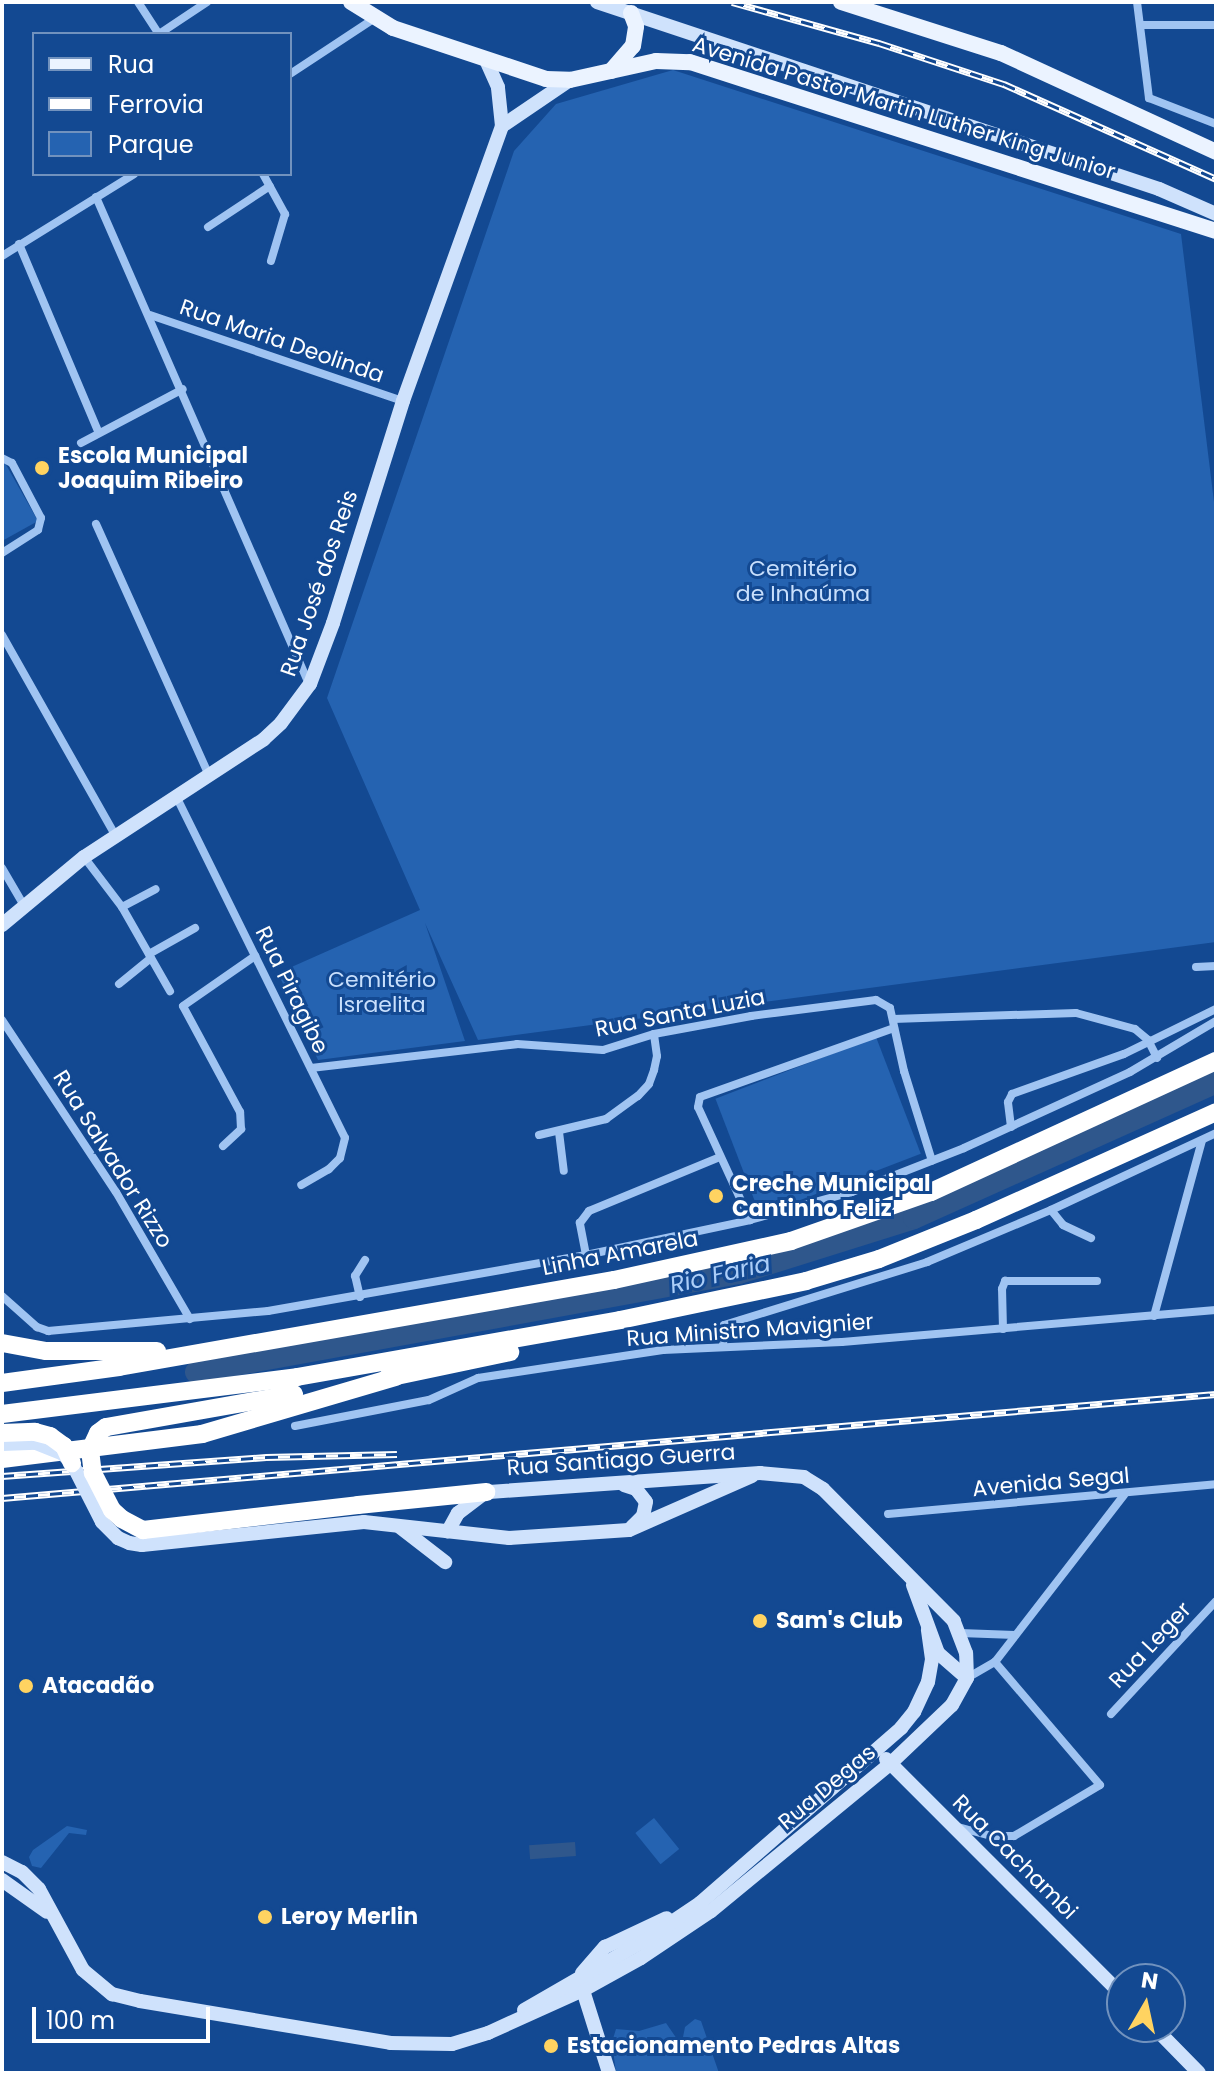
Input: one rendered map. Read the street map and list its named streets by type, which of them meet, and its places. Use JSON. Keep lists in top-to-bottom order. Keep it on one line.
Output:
{"streets":{"highway":["Linha Amarela"],"main road":["Avenida Pastor Martin Luther King Junior"],"street":["Rua Maria Deolinda","Rua José dos Reis","Rua Piragibe","Rua Santa Luzia","Rua Salvador Rizzo","Rua Ministro Mavignier","Rua Santiago Guerra","Avenida Segal","Rua Leger","Rua Degas","Rua Cachambi"]},"crossings":[["Avenida Pastor Martin Luther King Junior","Rua José dos Reis"],["Rua Maria Deolinda","Rua José dos Reis"],["Rua José dos Reis","Rua Piragibe"],["Rua Piragibe","Rua Santa Luzia"],["Rua Santiago Guerra","Rua Degas"],["Avenida Segal","Rua Degas"],["Rua Degas","Rua Cachambi"]],"water":["Rio Faria"],"parks":["Cemitério de Inhaúma","Cemitério Israelita"],"places":["Escola Municipal Joaquim Ribeiro","Creche Municipal Cantinho Feliz","Sam's Club","Atacadão","Leroy Merlin","Estacionamento Pedras Altas"],"legend":["Rua","Ferrovia","Parque"],"scale_bar":"100 m","north":"top"}
